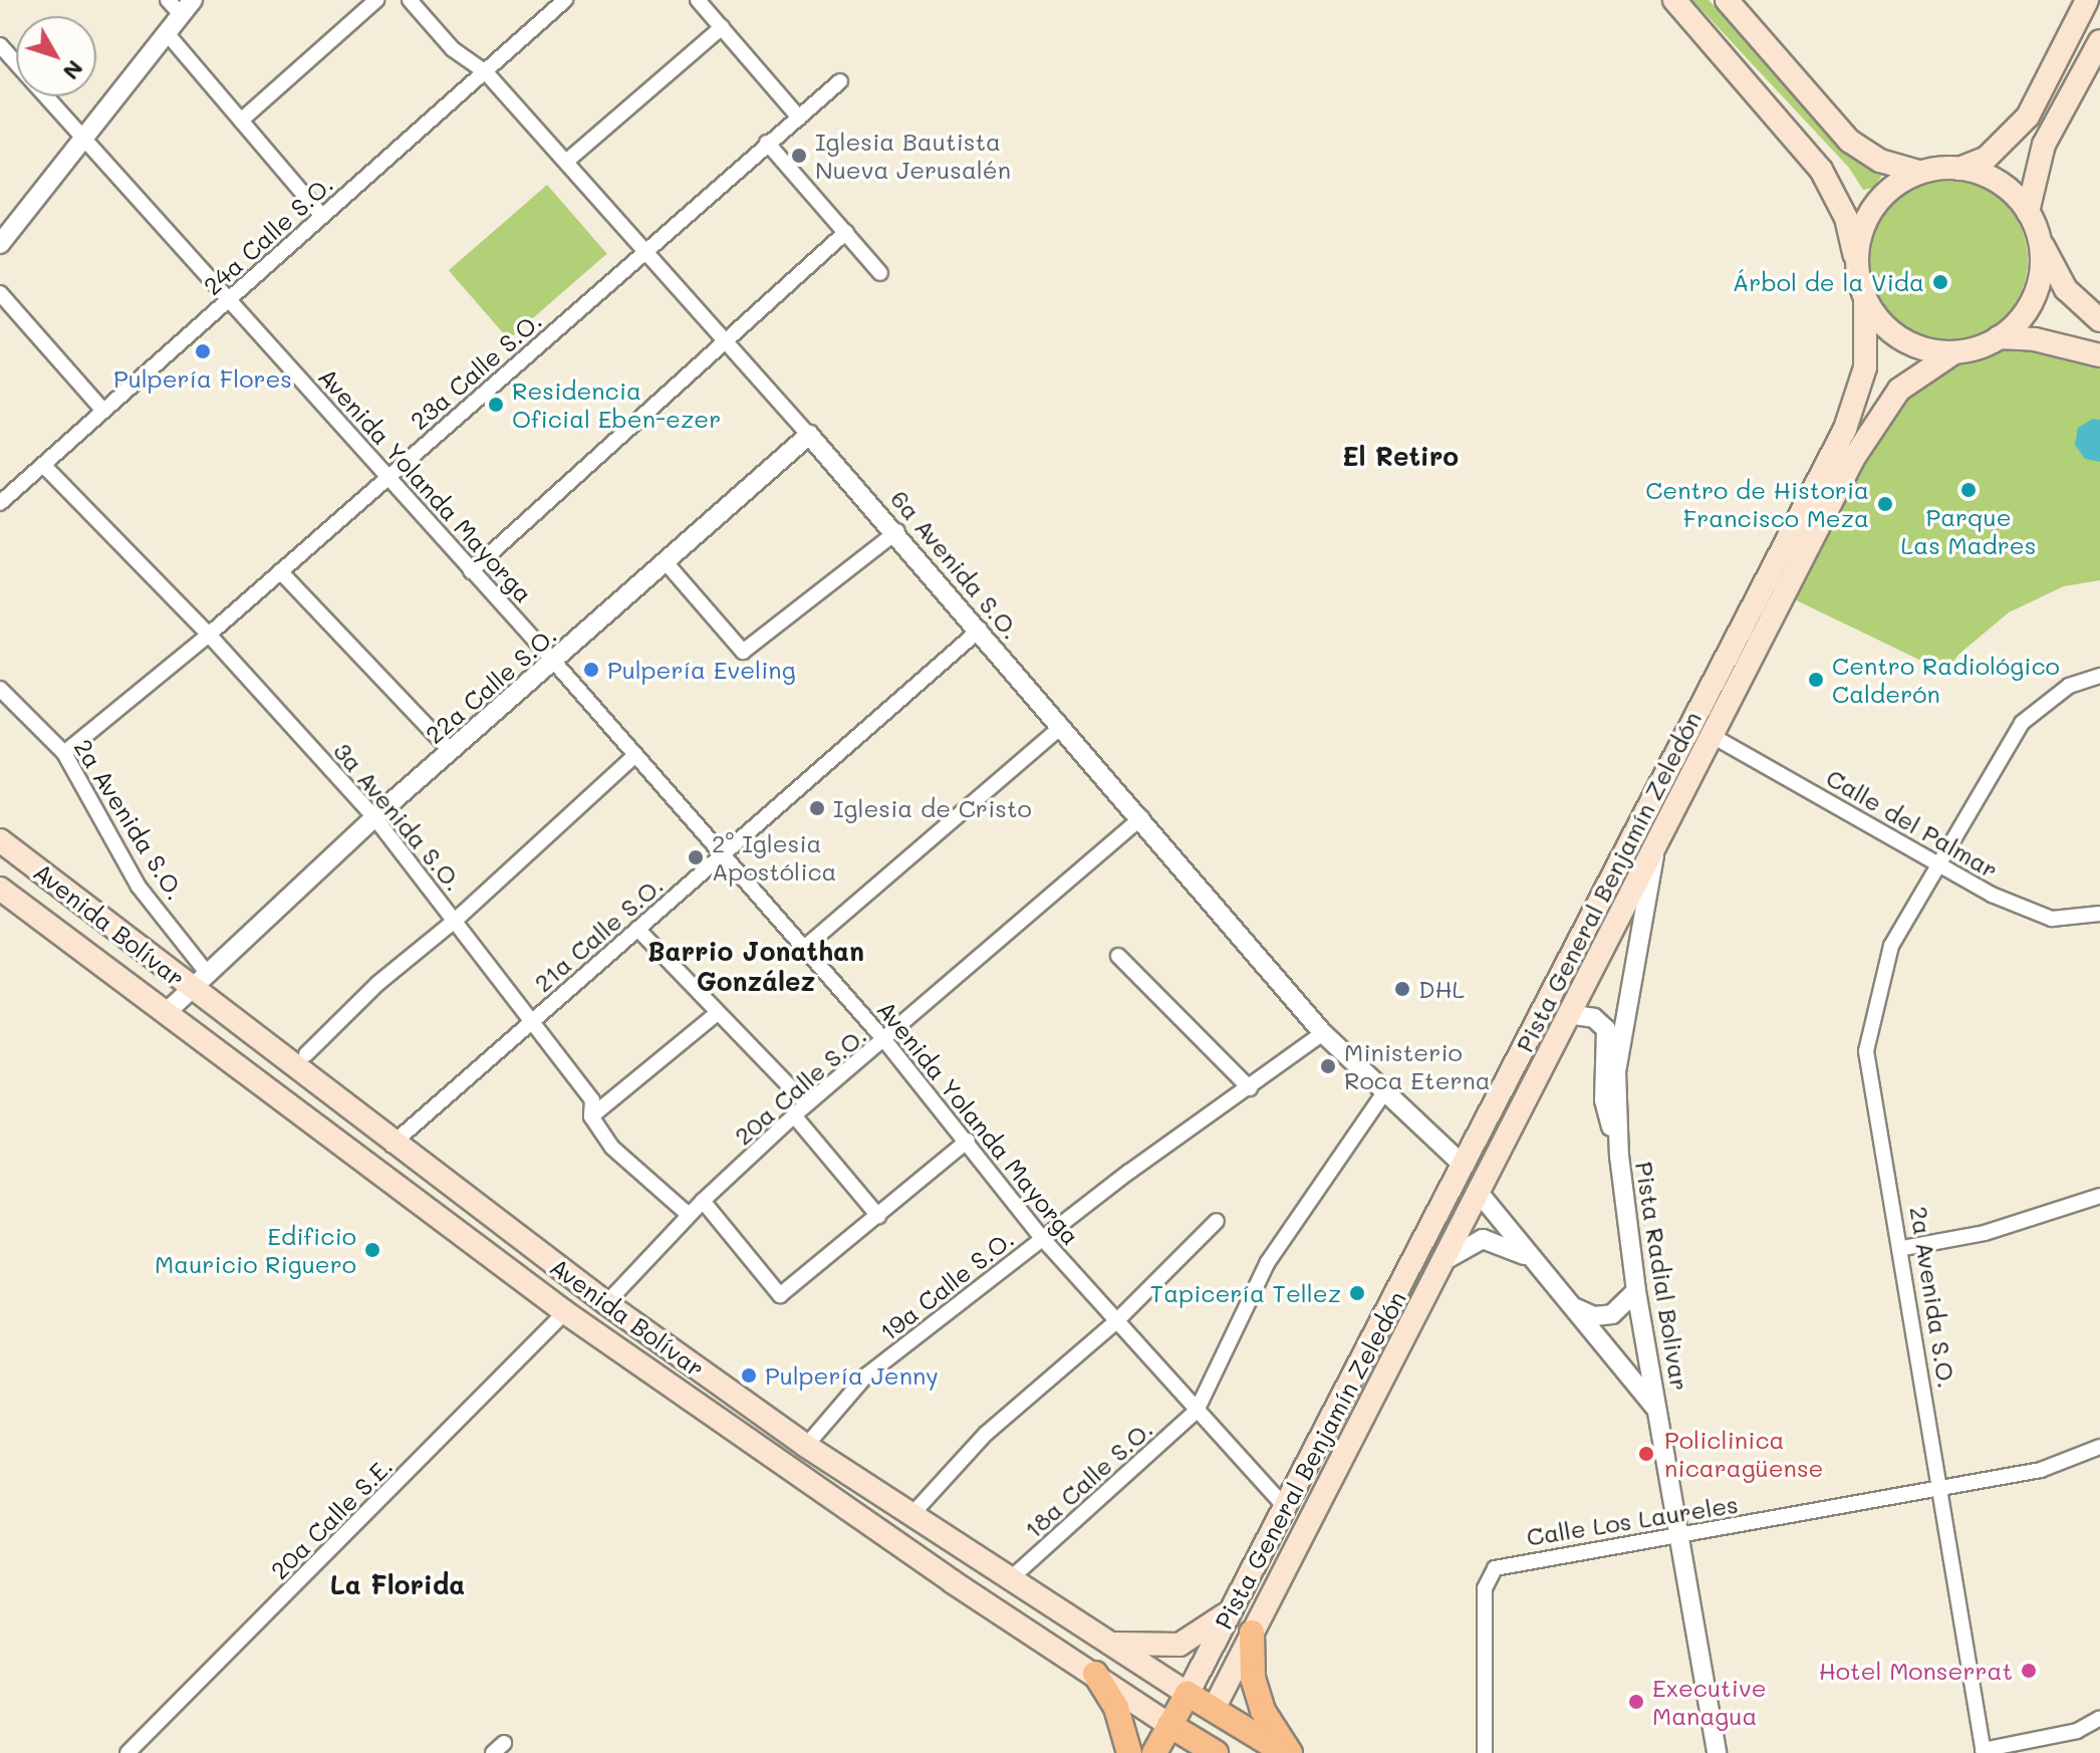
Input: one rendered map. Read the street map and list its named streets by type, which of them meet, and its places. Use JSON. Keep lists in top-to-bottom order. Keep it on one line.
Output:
{"streets":{"highway":["Pista General Benjamín Zeledón","Avenida Bolívar"],"street":["24a Calle S.O.","23a Calle S.O.","Avenida Yolanda Mayorga","6a Avenida S.O.","22a Calle S.O.","3a Avenida S.O.","2a Avenida S.O.","Calle del Palmar","21a Calle S.O.","20a Calle S.O.","Pista Radial Bolivar","19a Calle S.O.","18a Calle S.O.","20a Calle S.E.","Calle Los Laureles"]},"crossings":[["24a Calle S.O.","Avenida Yolanda Mayorga"],["24a Calle S.O.","6a Avenida S.O."],["24a Calle S.O.","3a Avenida S.O."],["23a Calle S.O.","Avenida Yolanda Mayorga"],["23a Calle S.O.","6a Avenida S.O."],["23a Calle S.O.","3a Avenida S.O."],["23a Calle S.O.","2a Avenida S.O."],["Avenida Yolanda Mayorga","22a Calle S.O."],["Avenida Yolanda Mayorga","Pista General Benjamín Zeledón"],["Avenida Yolanda Mayorga","21a Calle S.O."],["Avenida Yolanda Mayorga","20a Calle S.O."],["Avenida Yolanda Mayorga","19a Calle S.O."],["Avenida Yolanda Mayorga","18a Calle S.O."],["6a Avenida S.O.","22a Calle S.O."],["6a Avenida S.O.","Pista General Benjamín Zeledón"],["6a Avenida S.O.","21a Calle S.O."],["6a Avenida S.O.","20a Calle S.O."],["6a Avenida S.O.","19a Calle S.O."],["22a Calle S.O.","3a Avenida S.O."],["22a Calle S.O.","2a Avenida S.O."],["22a Calle S.O.","Avenida Bolívar"],["3a Avenida S.O.","21a Calle S.O."],["3a Avenida S.O.","20a Calle S.O."],["2a Avenida S.O.","Calle del Palmar"],["2a Avenida S.O.","Avenida Bolívar"],["2a Avenida S.O.","Calle Los Laureles"],["Calle del Palmar","Pista General Benjamín Zeledón"],["Pista General Benjamín Zeledón","Avenida Bolívar"],["Pista General Benjamín Zeledón","Pista Radial Bolivar"],["Avenida Bolívar","21a Calle S.O."],["Avenida Bolívar","20a Calle S.O."],["Avenida Bolívar","19a Calle S.O."],["Avenida Bolívar","18a Calle S.O."],["Avenida Bolívar","20a Calle S.E."]],"districts":["El Retiro","Barrio Jonathan González","La Florida"],"places":["Iglesia Bautista Nueva Jerusalén","Árbol de la Vida","Pulpería Flores","Residencia Oficial Eben-ezer","Parque Las Madres","Centro de Historia Francisco Meza","Pulpería Eveling","Centro Radiológico Calderón","Iglesia de Cristo","2° Iglesia Apostólica","DHL","Ministerio Roca Eterna","Edificio Mauricio Riguero","Tapicería Tellez","Pulpería Jenny","Policlinica nicaragüense","Hotel Monserrat","Executive Managua"],"north":"bottom right"}
